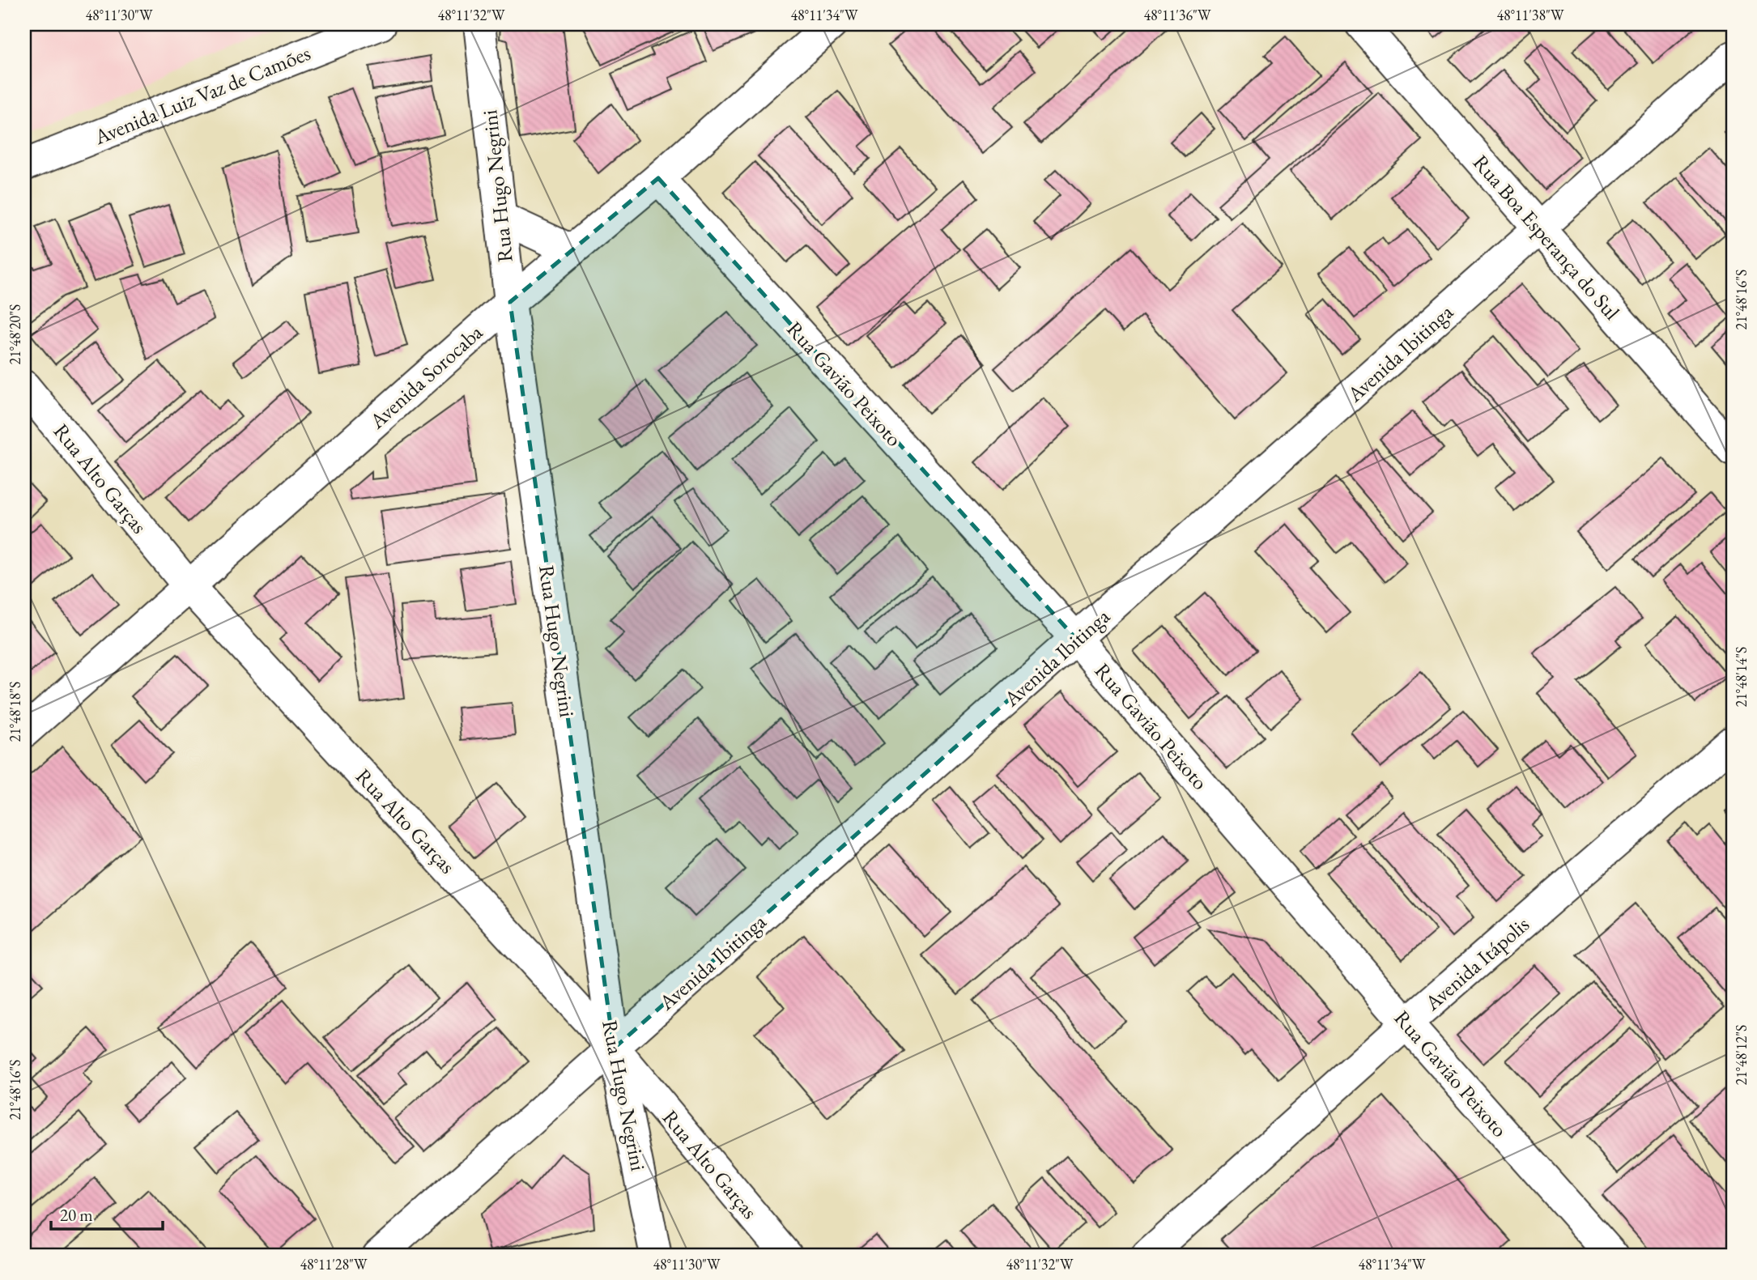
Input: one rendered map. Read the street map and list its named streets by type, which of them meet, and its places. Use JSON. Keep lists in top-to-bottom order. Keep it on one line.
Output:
{"streets":{"street":["Avenida Luiz Vaz de Camões","Rua Hugo Negrini","Rua Boa Esperança do Sul","Avenida Ibitinga","Avenida Sorocaba","Rua Gavião Peixoto","Rua Alto Garças","Avenida Itápolis"]},"crossings":[["Rua Hugo Negrini","Avenida Ibitinga"],["Rua Hugo Negrini","Avenida Sorocaba"],["Rua Hugo Negrini","Rua Alto Garças"],["Rua Boa Esperança do Sul","Avenida Ibitinga"],["Avenida Ibitinga","Rua Gavião Peixoto"],["Avenida Ibitinga","Rua Alto Garças"],["Avenida Sorocaba","Rua Gavião Peixoto"],["Avenida Sorocaba","Rua Alto Garças"],["Rua Gavião Peixoto","Avenida Itápolis"]],"scale_bar":"20 m","coordinates":["48°11'30\"W","48°11'32\"W","48°11'34\"W","48°11'36\"W","48°11'38\"W","21°48'16\"S","21°48'20\"S","21°48'14\"S","21°48'18\"S","21°48'12\"S","48°11'28\"W"]}
